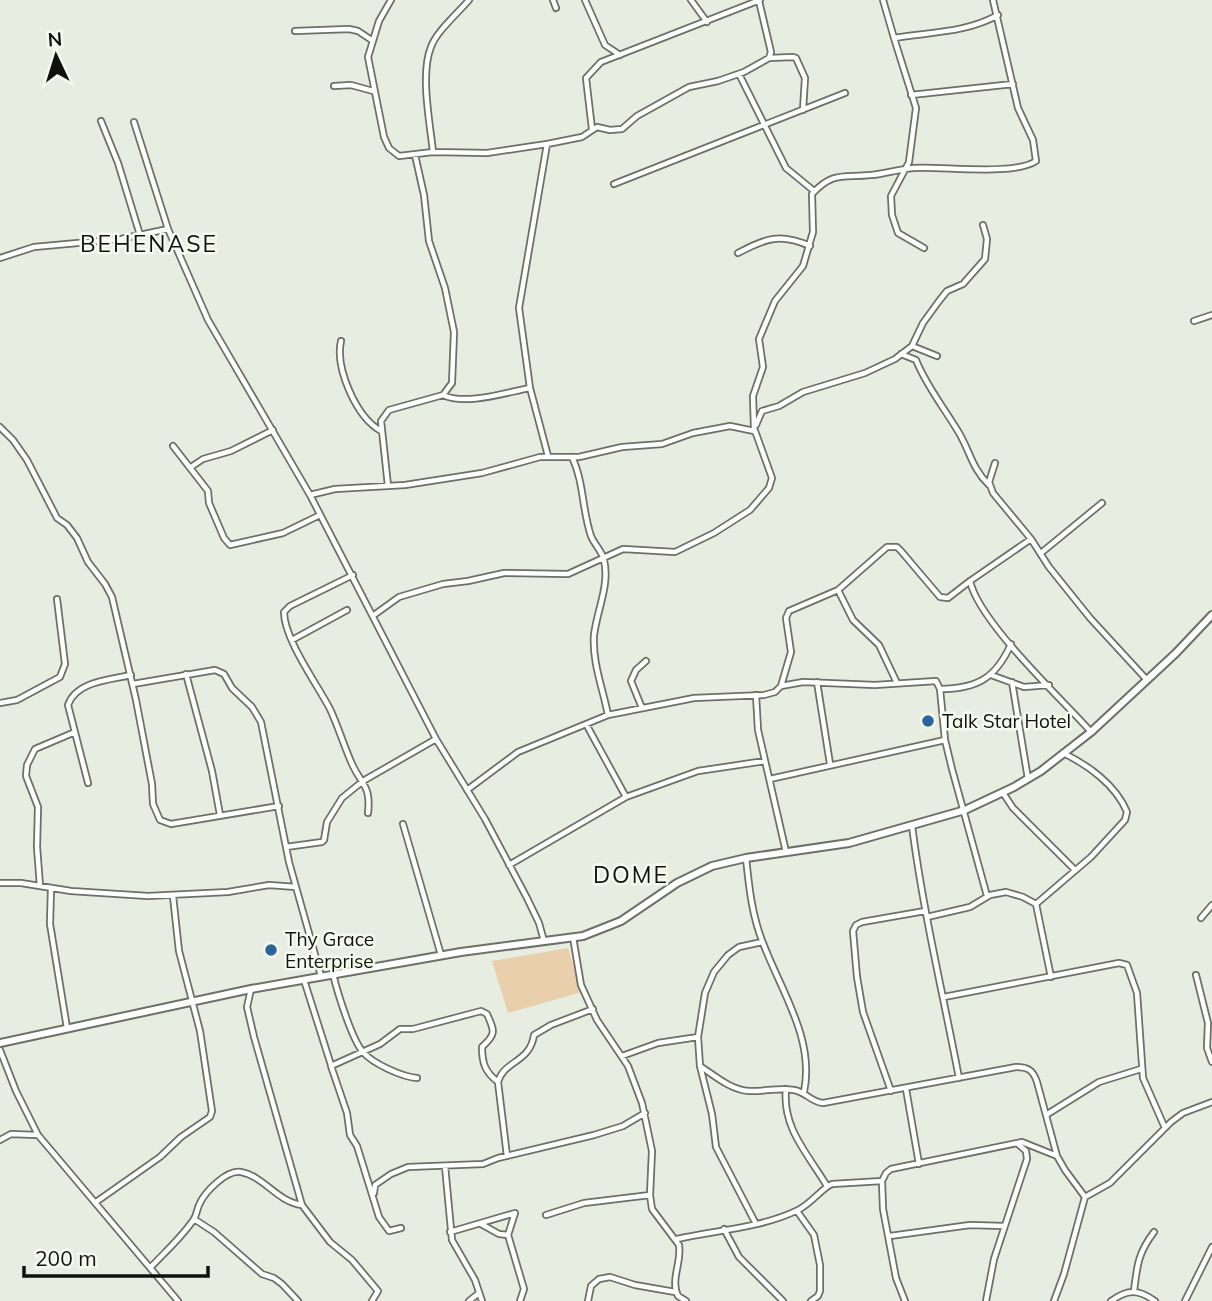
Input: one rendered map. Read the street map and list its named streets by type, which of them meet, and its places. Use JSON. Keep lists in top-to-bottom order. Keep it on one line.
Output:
{"districts":["BEHENASE","DOME"],"places":["Talk Star Hotel","Thy Grace Enterprise"],"scale_bar":"200 m","north":"top"}
